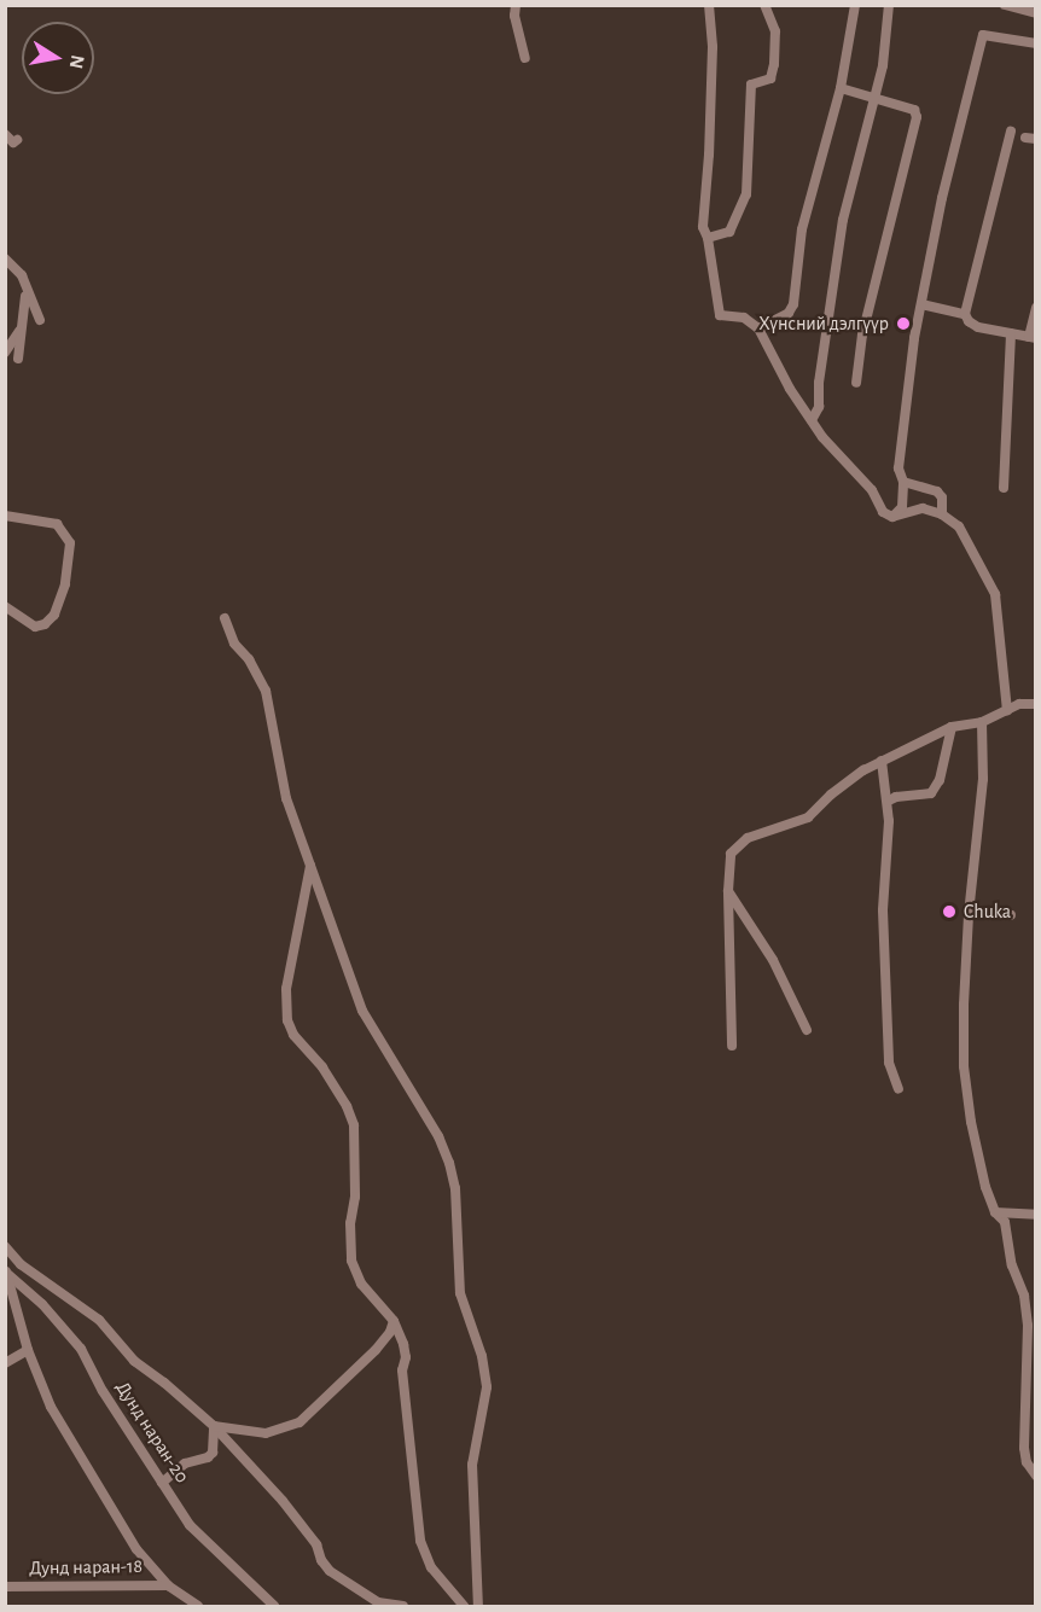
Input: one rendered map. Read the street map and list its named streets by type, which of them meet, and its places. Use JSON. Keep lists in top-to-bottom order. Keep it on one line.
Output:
{"streets":{"street":["Дунд наран-20","Дунд наран-18"]},"crossings":[["Дунд наран-20","Дунд наран-18"]],"places":["Хүнсний дэлгүүр","Chuka"],"north":"right"}
